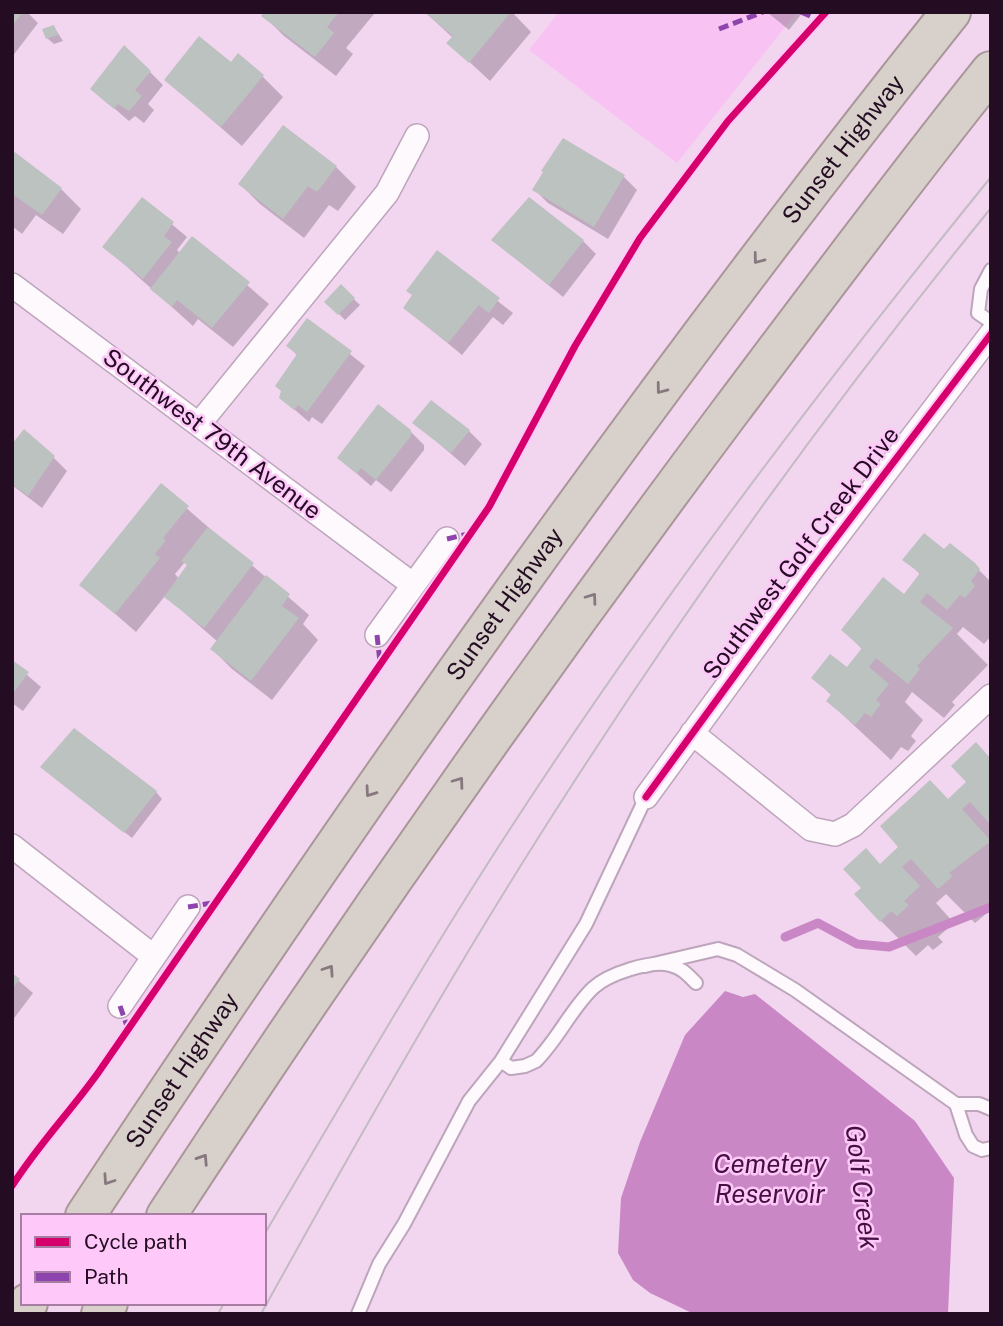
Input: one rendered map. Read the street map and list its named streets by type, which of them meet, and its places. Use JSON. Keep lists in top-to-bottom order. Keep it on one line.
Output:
{"streets":{"highway":["Sunset Highway"],"street":["Southwest 79th Avenue","Southwest Golf Creek Drive"]},"water":["Cemetery Reservoir","Golf Creek"],"legend":["Cycle path","Path"]}
